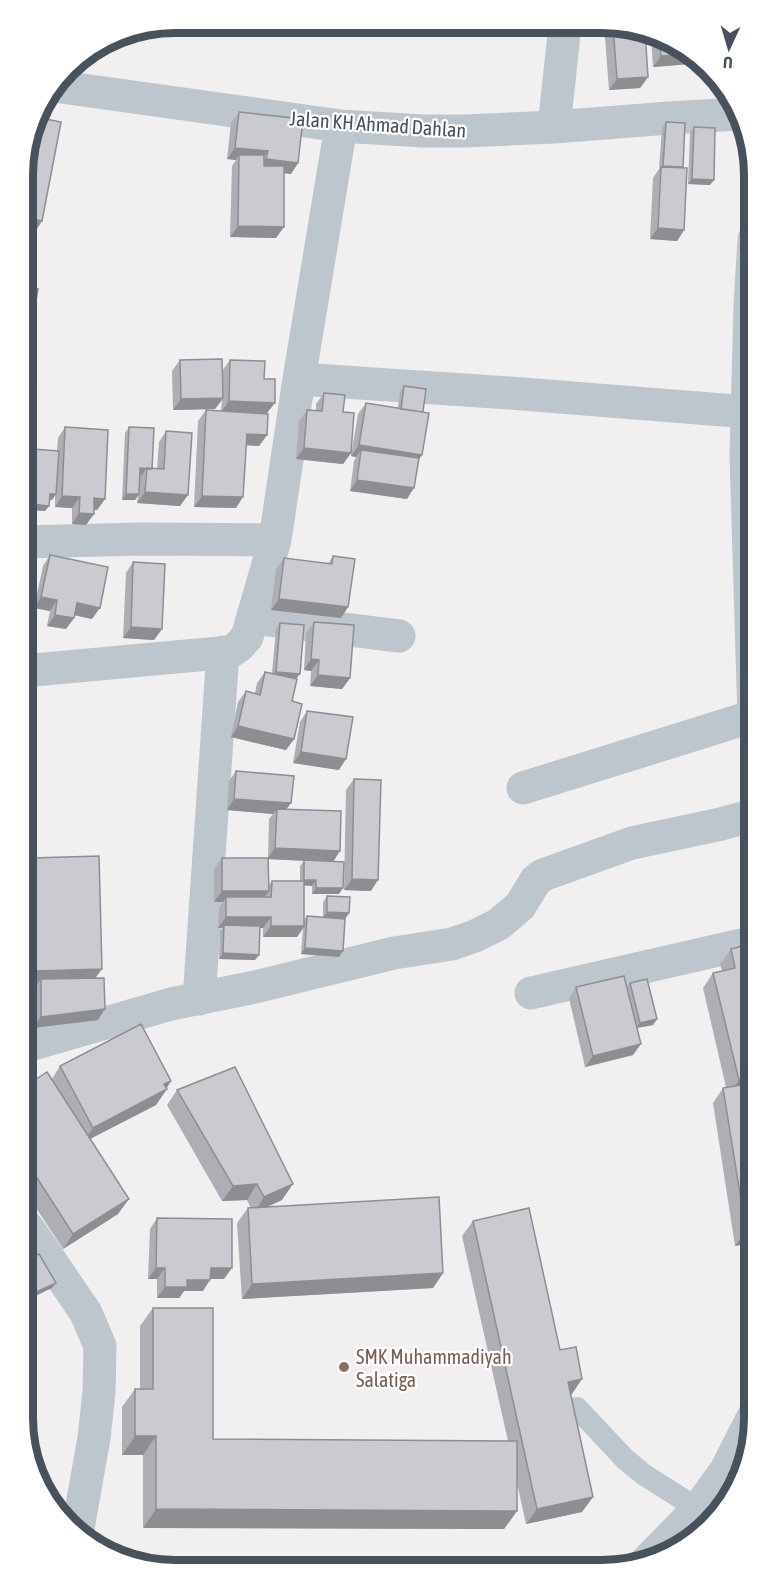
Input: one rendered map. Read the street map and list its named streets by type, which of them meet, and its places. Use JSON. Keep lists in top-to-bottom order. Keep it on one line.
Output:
{"streets":{"street":["Jalan KH Ahmad Dahlan"]},"places":["SMK Muhammadiyah Salatiga"],"north":"bottom"}
